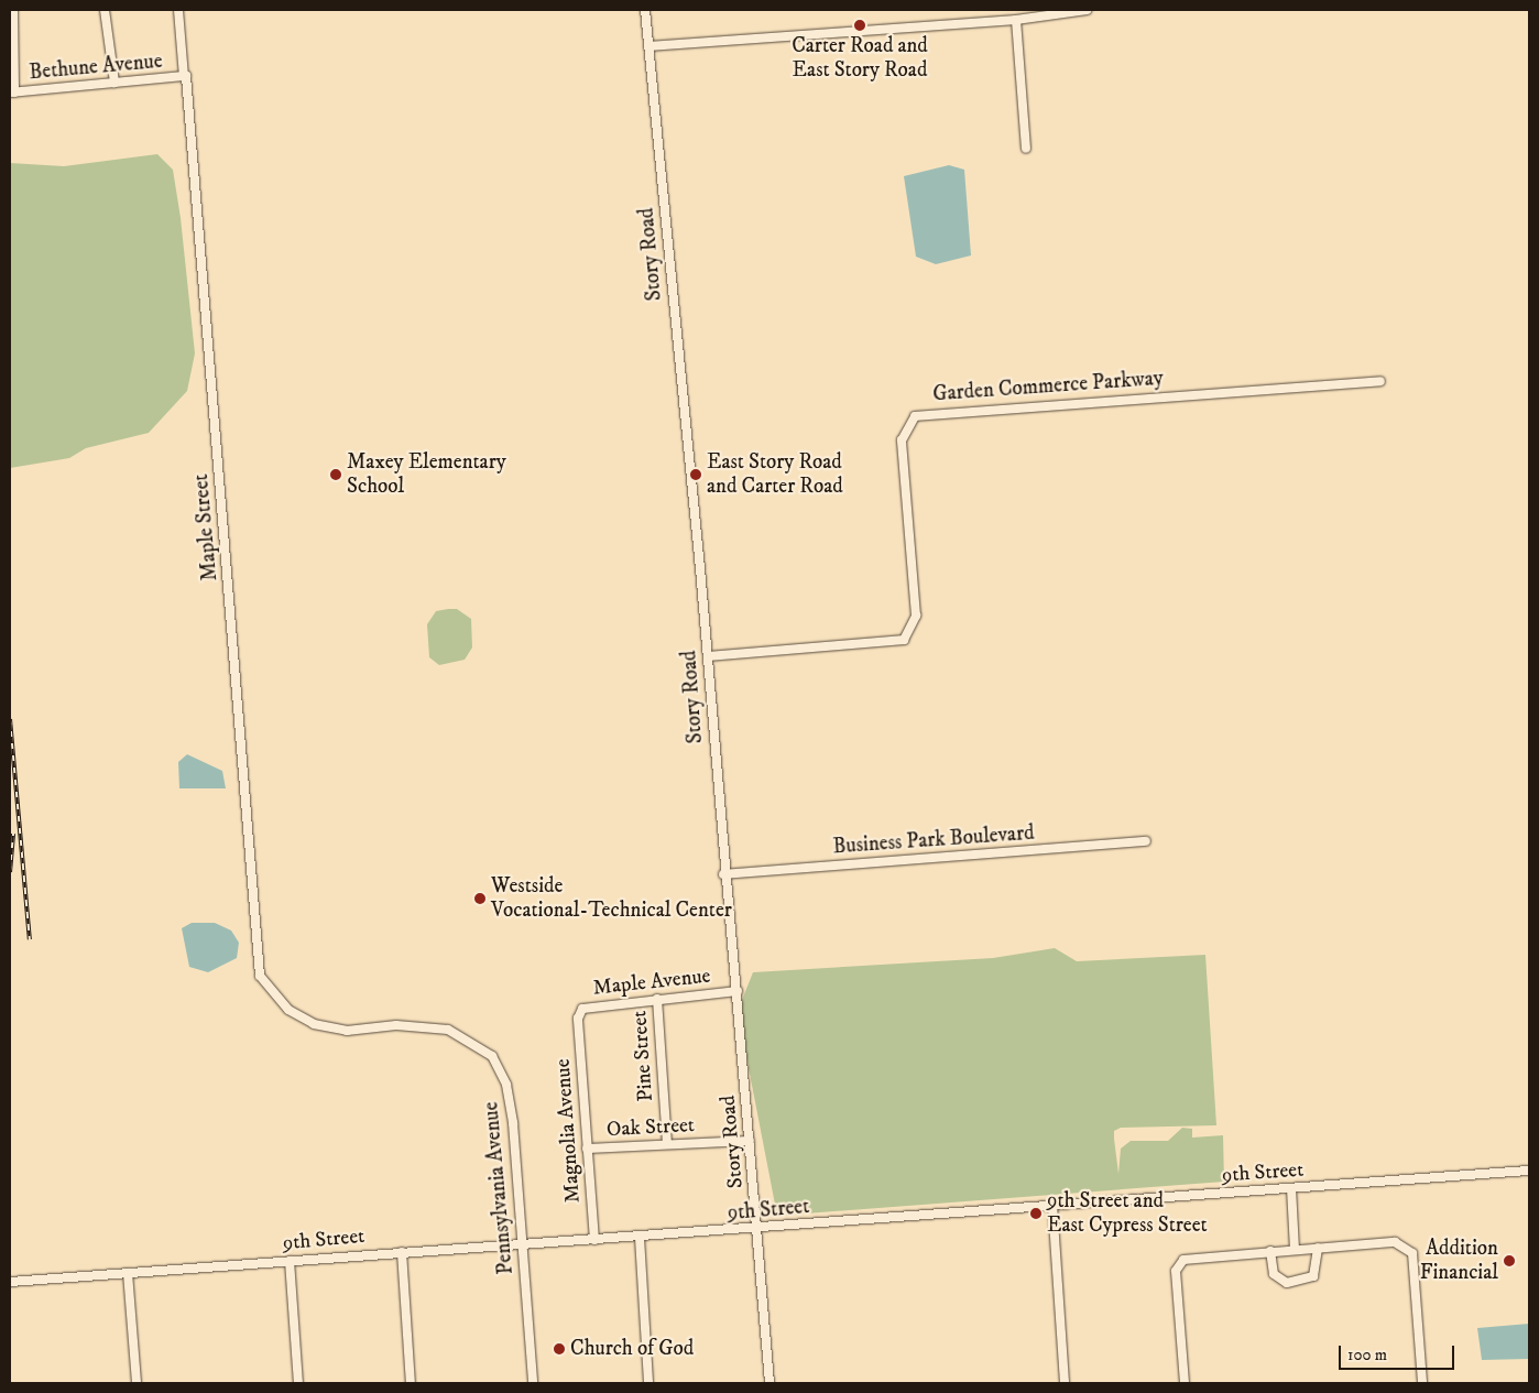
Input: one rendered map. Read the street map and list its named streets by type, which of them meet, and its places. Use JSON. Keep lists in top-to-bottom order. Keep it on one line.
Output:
{"streets":{"street":["Bethune Avenue","Story Road","Garden Commerce Parkway","Maple Street","Business Park Boulevard","Maple Avenue","Pine Street","Oak Street","Magnolia Avenue","9th Street","Pennsylvania Avenue"]},"crossings":[["Bethune Avenue","Maple Street"],["Story Road","Garden Commerce Parkway"],["Story Road","Business Park Boulevard"],["Story Road","Maple Avenue"],["Story Road","Oak Street"],["Story Road","9th Street"],["Maple Street","Pennsylvania Avenue"],["Maple Avenue","Pine Street"],["Maple Avenue","Magnolia Avenue"],["Pine Street","Oak Street"],["Oak Street","Magnolia Avenue"],["Magnolia Avenue","9th Street"],["9th Street","Pennsylvania Avenue"]],"places":["Carter Road and East Story Road","Maxey Elementary School","East Story Road and Carter Road","Westside Vocational-Technical Center","9th Street and East Cypress Street","Addition Financial","Church of God"],"scale_bar":"100 m"}
